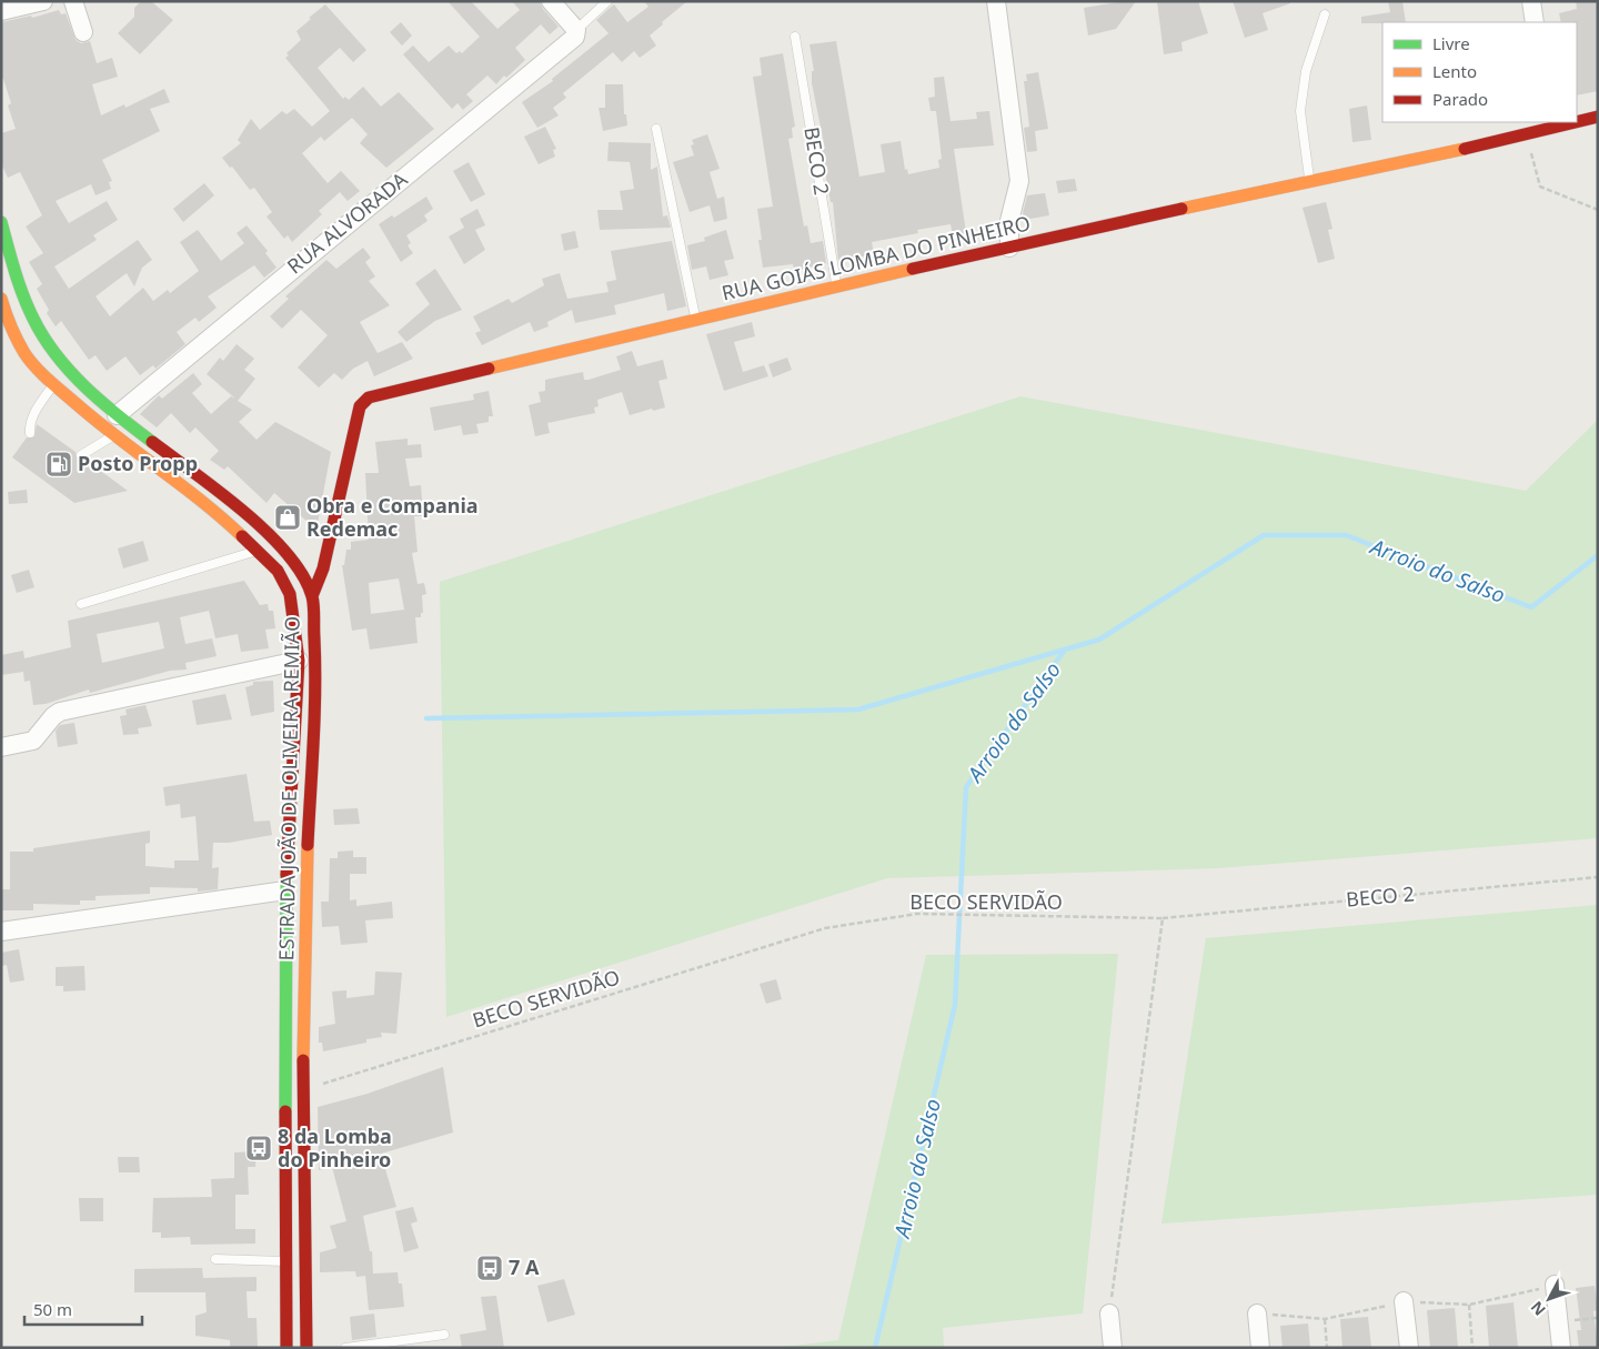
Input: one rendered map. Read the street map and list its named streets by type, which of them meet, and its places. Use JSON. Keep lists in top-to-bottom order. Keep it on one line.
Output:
{"streets":{"main road":["RUA GOIÁS LOMBA DO PINHEIRO","ESTRADA JOÃO DE OLIVEIRA REMIÃO"],"street":["RUA ALVORADA"],"lane":["BECO 2"],"path":["BECO SERVIDÃO"]},"crossings":[["BECO 2","RUA GOIÁS LOMBA DO PINHEIRO"],["BECO 2","BECO SERVIDÃO"],["RUA ALVORADA","ESTRADA JOÃO DE OLIVEIRA REMIÃO"],["RUA GOIÁS LOMBA DO PINHEIRO","ESTRADA JOÃO DE OLIVEIRA REMIÃO"],["ESTRADA JOÃO DE OLIVEIRA REMIÃO","BECO SERVIDÃO"]],"water":["Arroio do Salso"],"places":{"fuel station":["Posto Propp"],"shop":["Obra e Compania Redemac"],"bus stop":["8 da Lomba do Pinheiro","7 A"]},"legend":["Livre","Lento","Parado"],"scale_bar":"50 m","north":"bottom left"}
